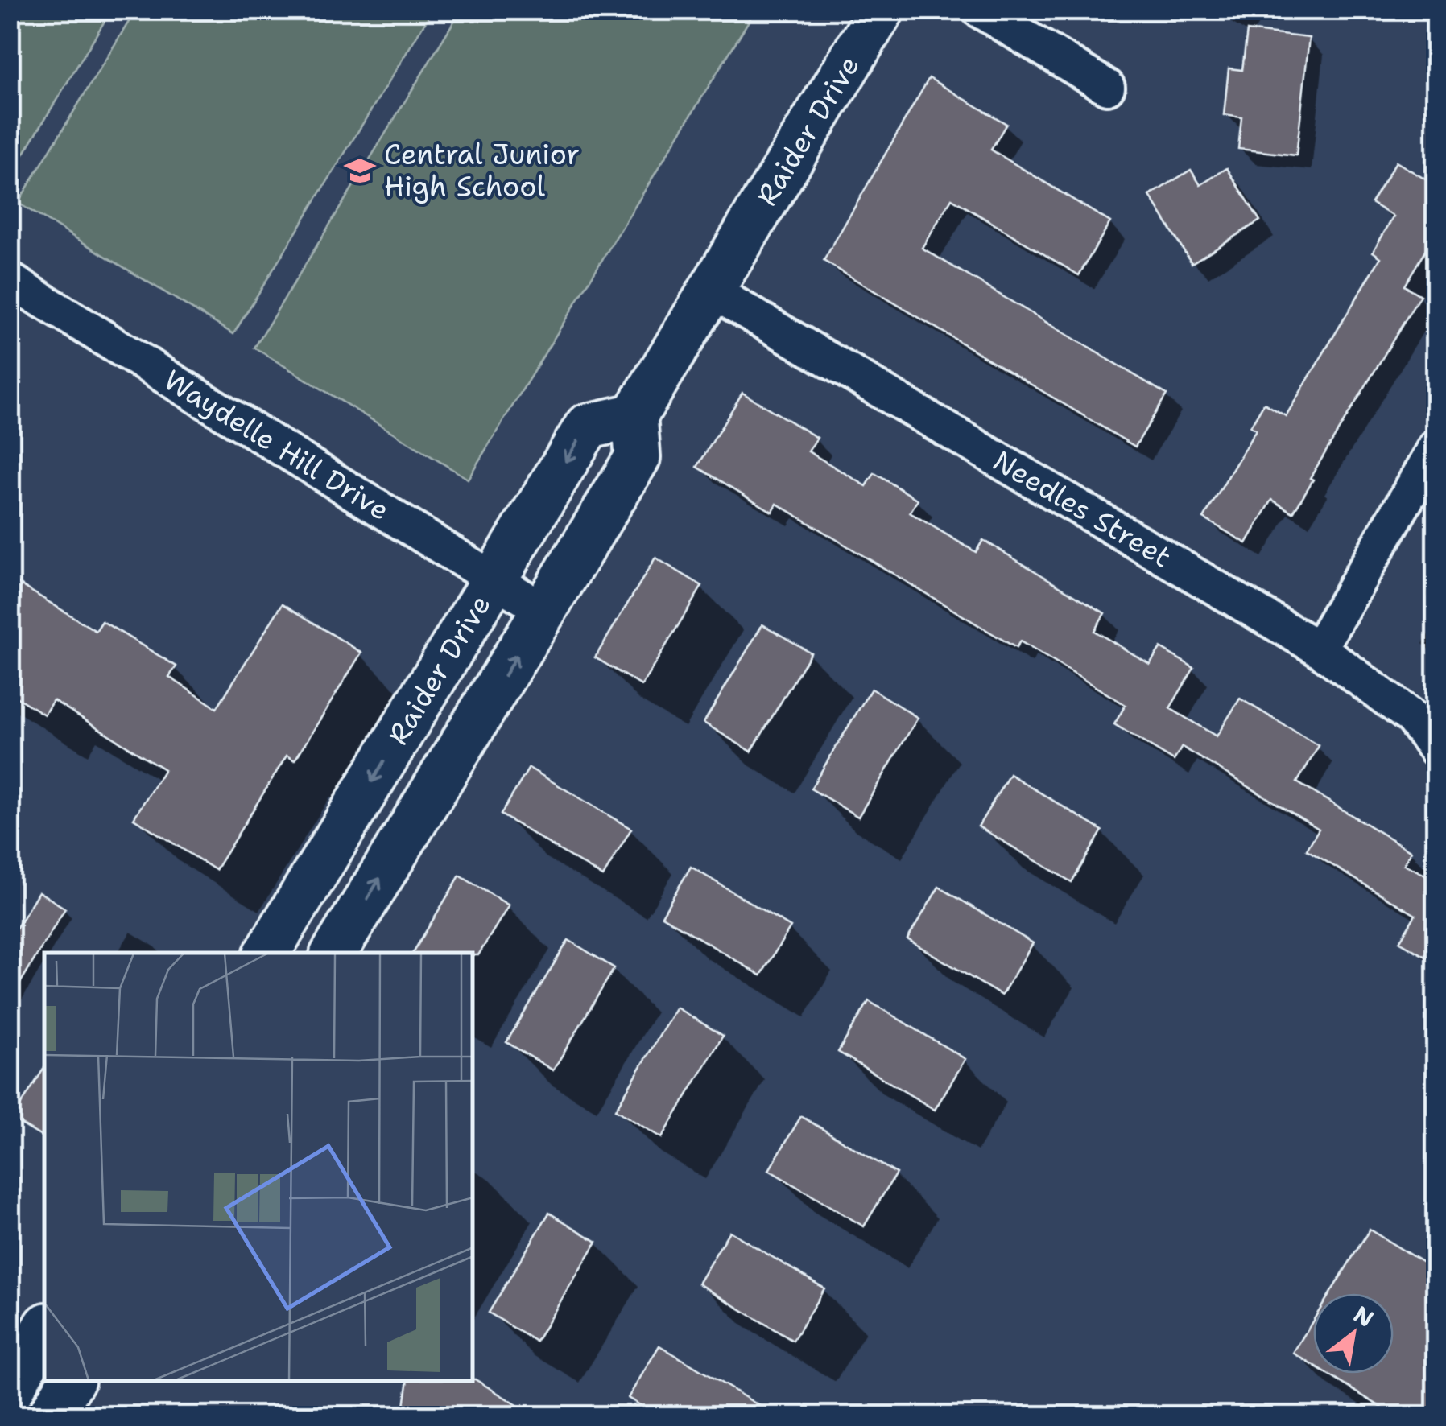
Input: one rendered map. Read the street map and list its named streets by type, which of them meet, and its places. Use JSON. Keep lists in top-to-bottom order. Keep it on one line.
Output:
{"streets":{"main road":["Raider Drive"],"street":["Waydelle Hill Drive","Needles Street"]},"crossings":[["Raider Drive","Waydelle Hill Drive"],["Raider Drive","Needles Street"]],"places":{"school or university":["Central Junior High School"]},"north":"top right"}
